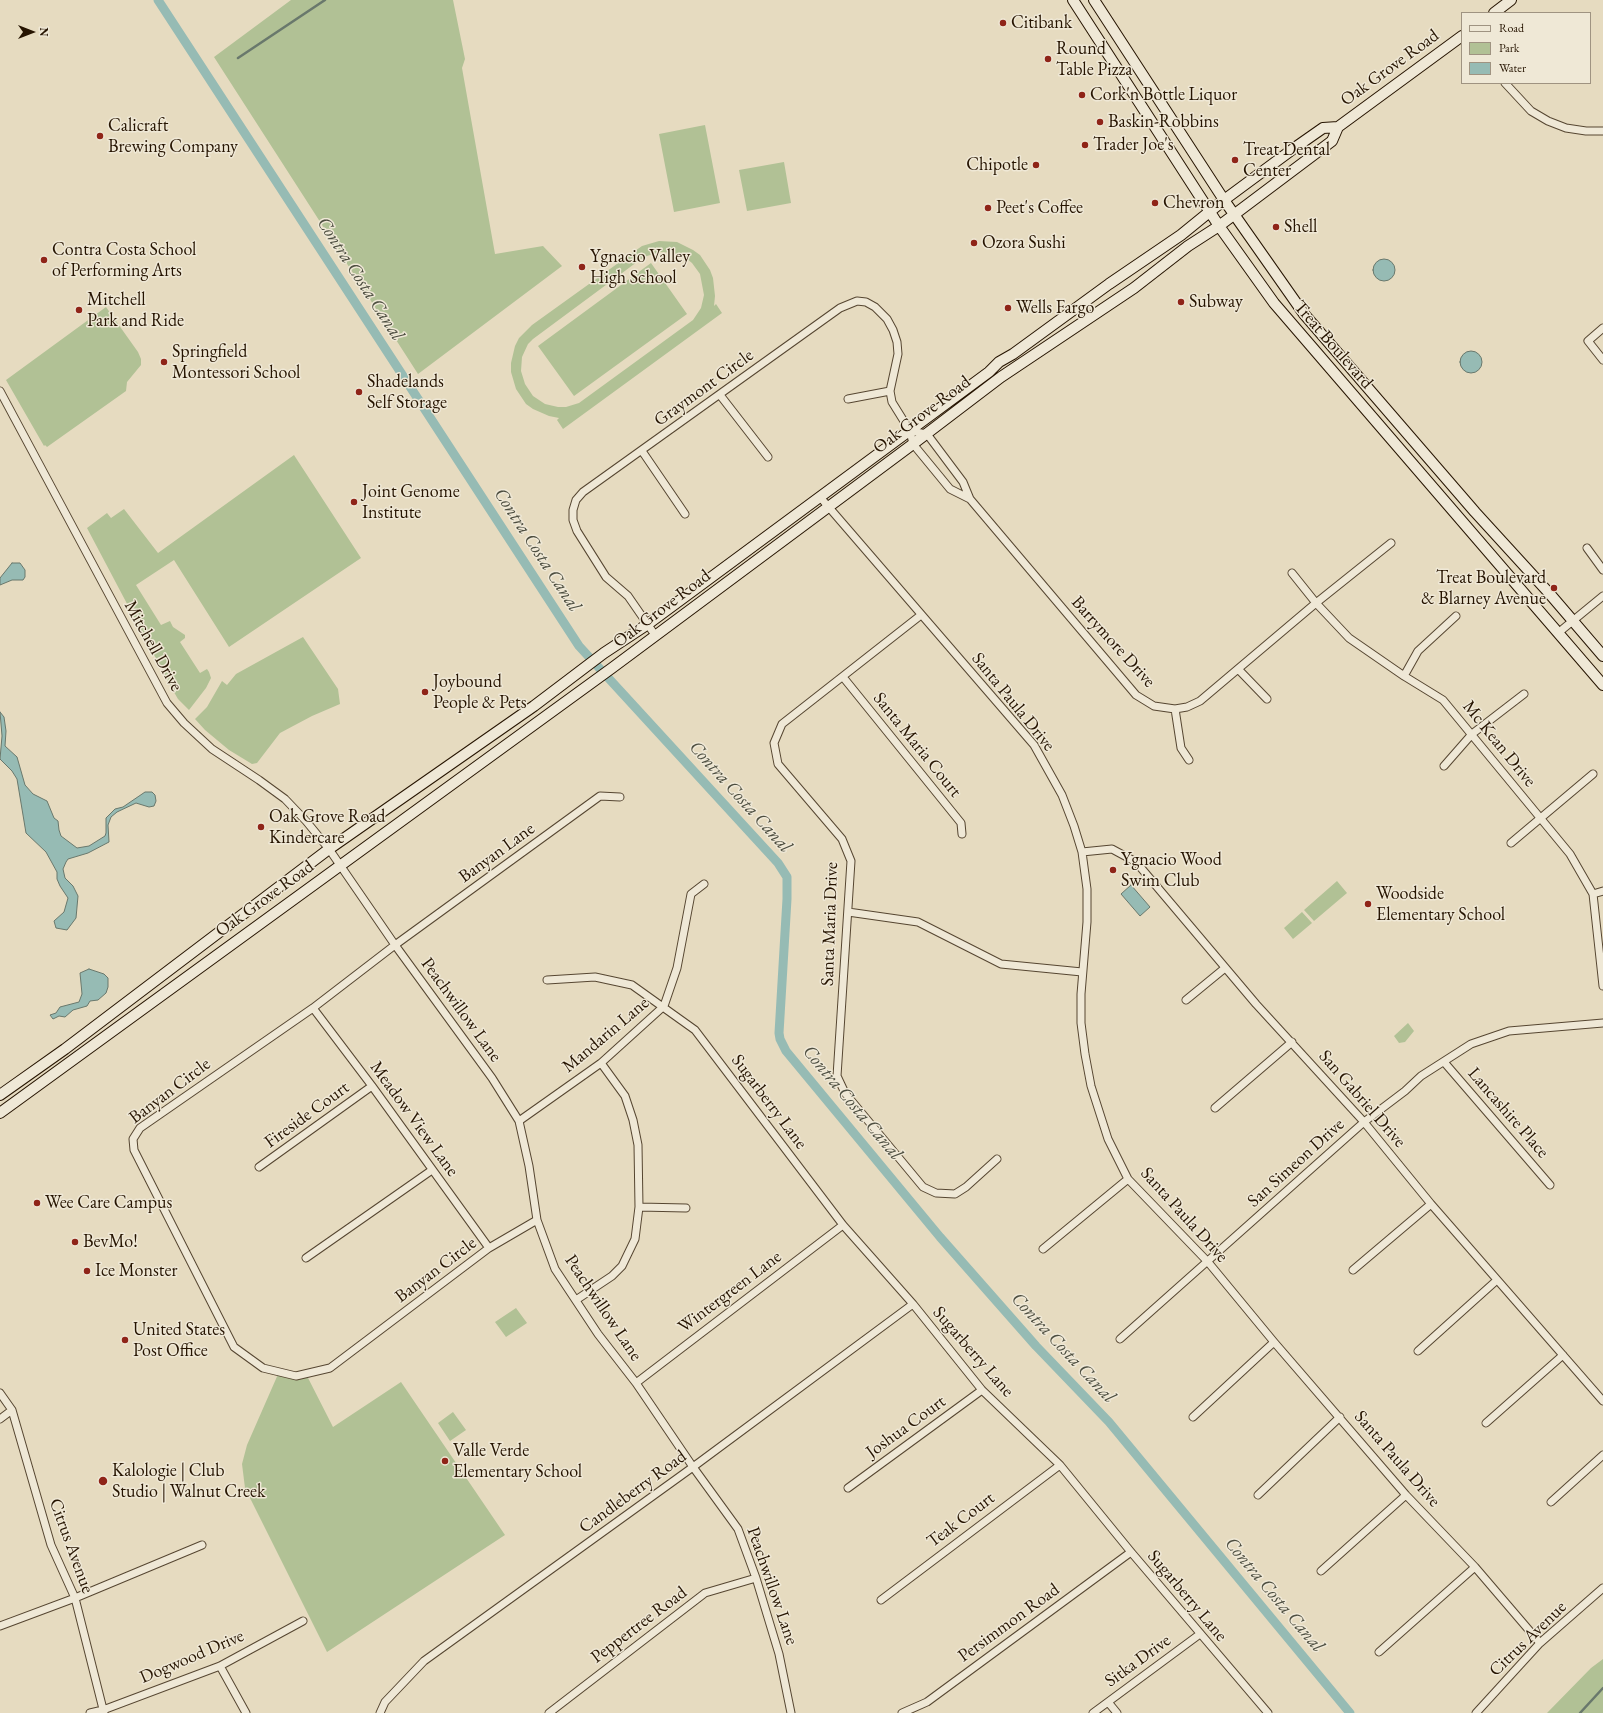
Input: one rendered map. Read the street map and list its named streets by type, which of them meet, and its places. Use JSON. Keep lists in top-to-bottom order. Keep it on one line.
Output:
{"streets":{"main road":["Oak Grove Road","Treat Boulevard"],"street":["Graymont Circle","Barrymore Drive","Mitchell Drive","Santa Paula Drive","Mc Kean Drive","Santa Maria Court","Banyan Lane","Santa Maria Drive","Peachwillow Lane","Mandarin Lane","Banyan Circle","San Gabriel Drive","Sugarberry Lane","Lancashire Place","Fireside Court","Meadow View Lane","San Simeon Drive","Wintergreen Lane","Joshua Court","Candleberry Road","Teak Court","Citrus Avenue","Persimmon Road","Peppertree Road","Dogwood Drive","Sitka Drive"]},"crossings":[["Oak Grove Road","Treat Boulevard"],["Oak Grove Road","Graymont Circle"],["Oak Grove Road","Barrymore Drive"],["Oak Grove Road","Mitchell Drive"],["Oak Grove Road","Santa Paula Drive"],["Oak Grove Road","Peachwillow Lane"],["Barrymore Drive","Mc Kean Drive"],["Mitchell Drive","Peachwillow Lane"],["Santa Paula Drive","Santa Maria Drive"],["Santa Paula Drive","San Gabriel Drive"],["Santa Paula Drive","San Simeon Drive"],["Santa Paula Drive","Citrus Avenue"],["Santa Maria Court","Santa Maria Drive"],["Banyan Lane","Peachwillow Lane"],["Banyan Lane","Banyan Circle"],["Peachwillow Lane","Mandarin Lane"],["Peachwillow Lane","Banyan Circle"],["Peachwillow Lane","Wintergreen Lane"],["Peachwillow Lane","Candleberry Road"],["Peachwillow Lane","Peppertree Road"],["Mandarin Lane","Sugarberry Lane"],["Banyan Circle","Meadow View Lane"],["San Gabriel Drive","San Simeon Drive"],["Sugarberry Lane","Wintergreen Lane"],["Sugarberry Lane","Joshua Court"],["Sugarberry Lane","Candleberry Road"],["Sugarberry Lane","Teak Court"],["Sugarberry Lane","Persimmon Road"],["Sugarberry Lane","Sitka Drive"],["Lancashire Place","San Simeon Drive"],["Fireside Court","Meadow View Lane"],["Citrus Avenue","Dogwood Drive"]],"water":["Contra Costa Canal"],"places":["Citibank","Round Table Pizza","Cork'n Bottle Liquor","Baskin-Robbins","Calicraft Brewing Company","Trader Joe's","Treat Dental Center","Chipotle","Chevron","Peet's Coffee","Shell","Ozora Sushi","Contra Costa School of Performing Arts","Ygnacio Valley High School","Subway","Wells Fargo","Mitchell Park and Ride","Springfield Montessori School","Shadelands Self Storage","Joint Genome Institute","Treat Boulevard & Blarney Avenue","Joybound People & Pets","Oak Grove Road Kindercare","Ygnacio Wood Swim Club","Woodside Elementary School","Wee Care Campus","BevMo!","Ice Monster","United States Post Office","Valle Verde Elementary School","Kalologie | Club Studio | Walnut Creek"],"legend":["Road","Park","Water"],"north":"right"}
